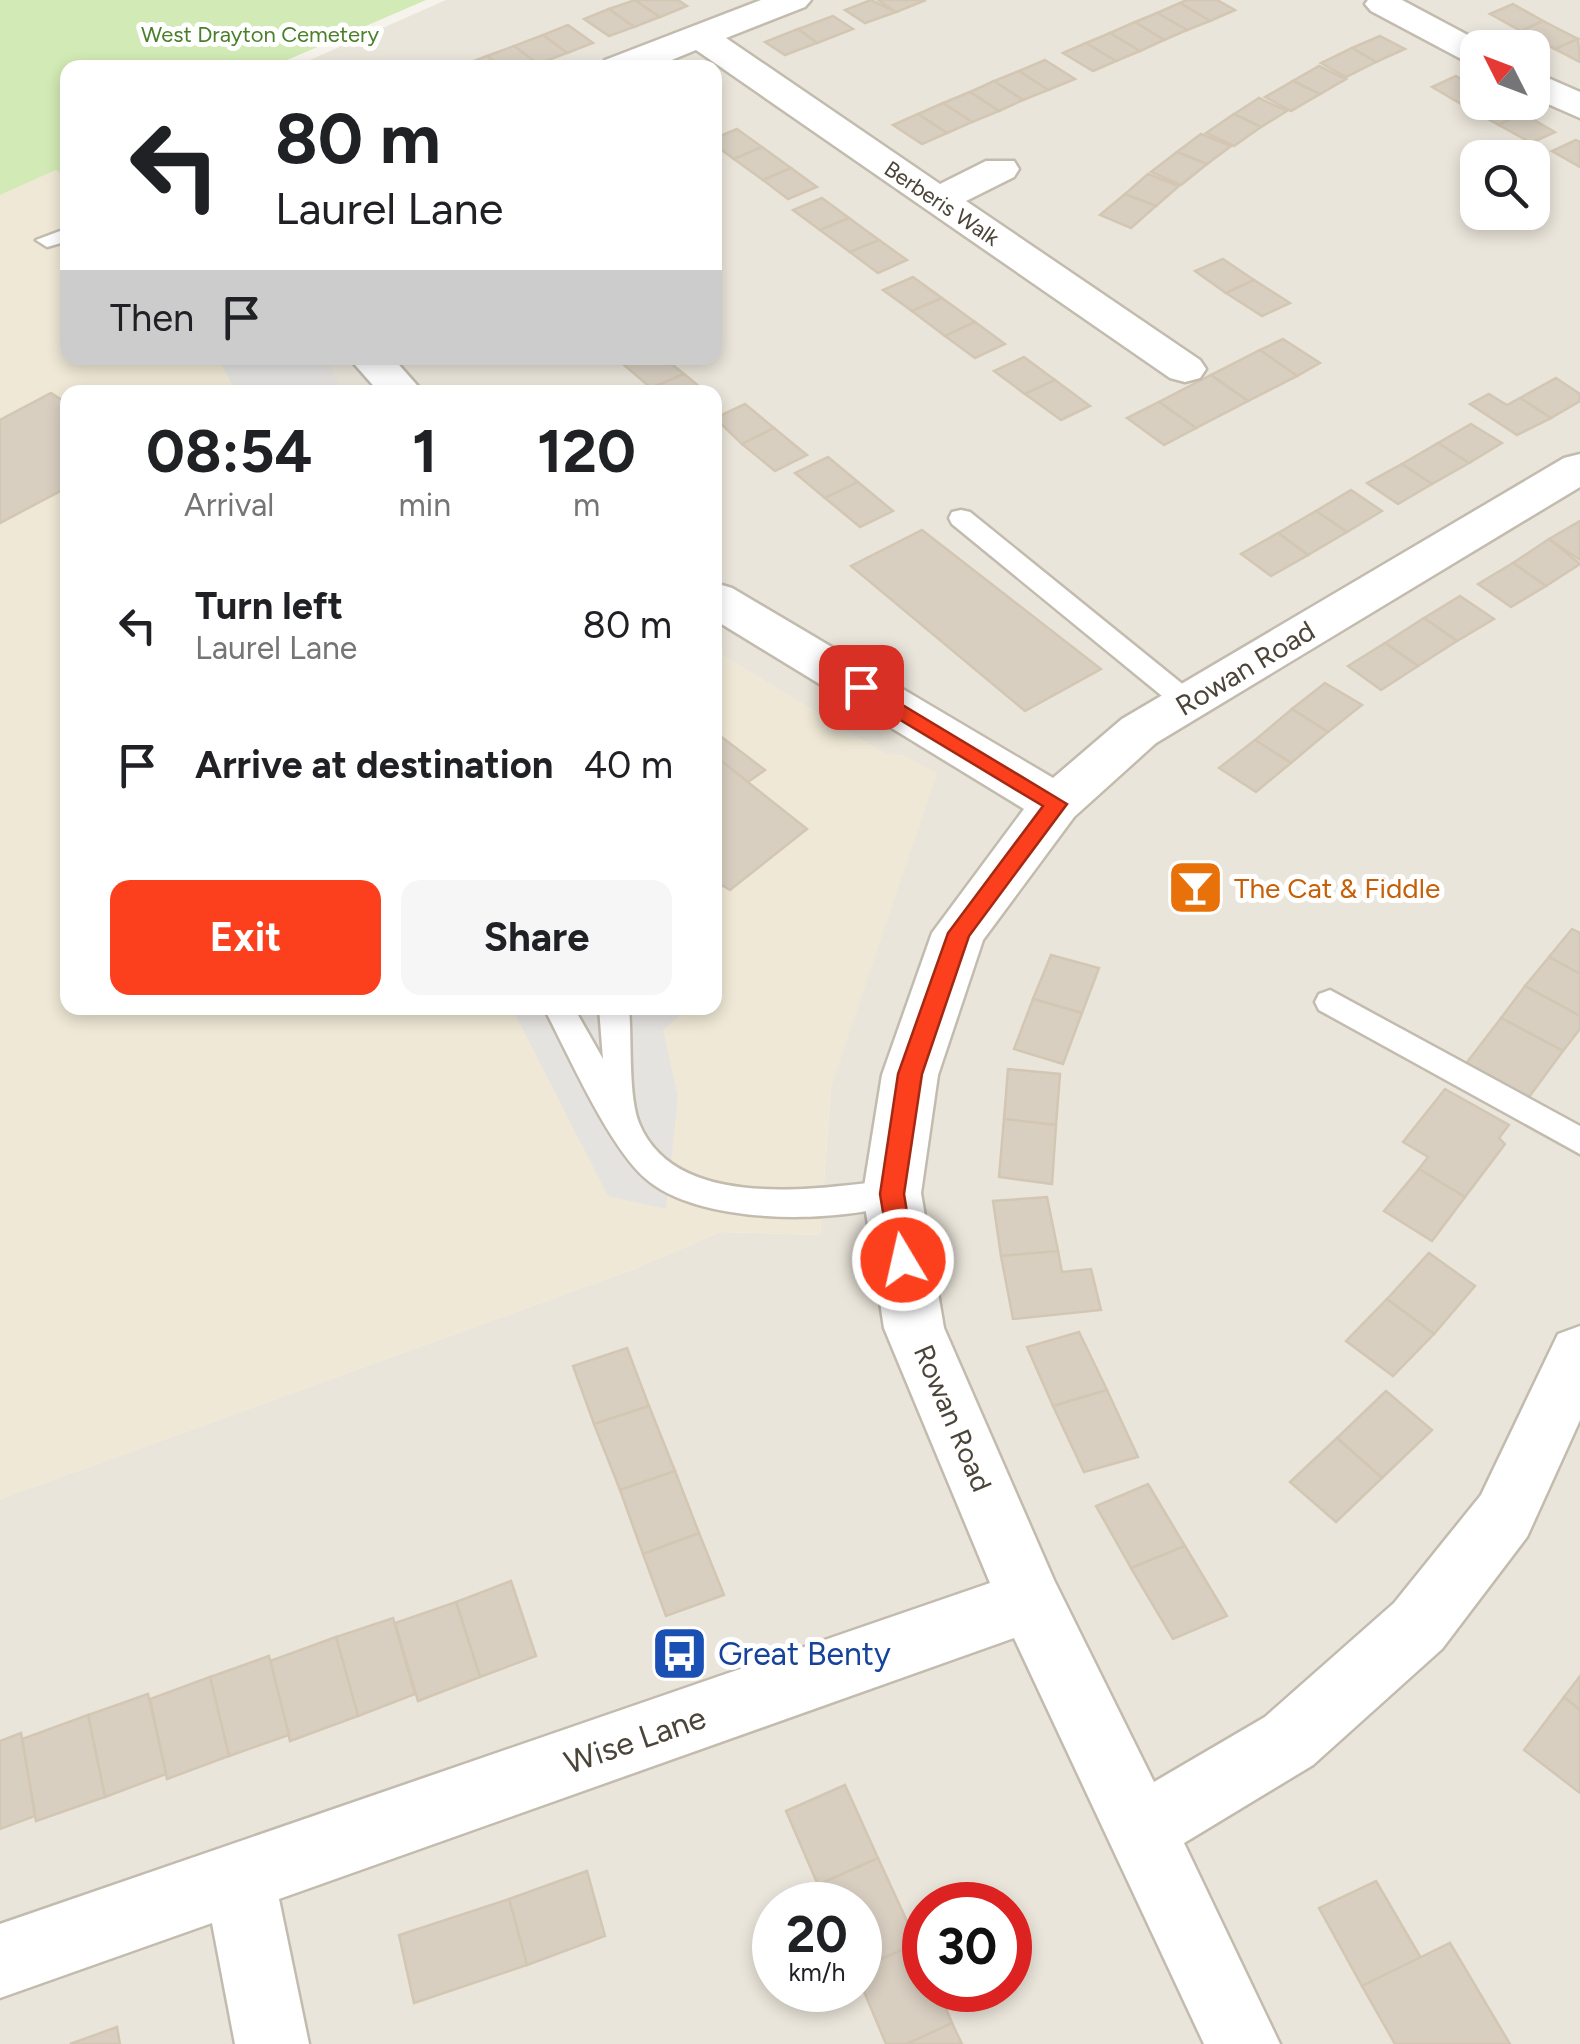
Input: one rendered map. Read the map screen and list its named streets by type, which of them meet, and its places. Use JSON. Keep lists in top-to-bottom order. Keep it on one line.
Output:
{"streets":{"street":["Berberis Walk","Rowan Road","Wise Lane"]},"crossings":[["Rowan Road","Wise Lane"]],"parks":["West Drayton Cemetery"],"places":{"bar":["The Cat & Fiddle"],"bus stop":["Great Benty"]},"north":"top left","page":{"turn":["80 m","Laurel Lane"],"then":"Then","eta":["08:54","Arrival","1","min","120","m"],"list":[{"name":"Turn left","note":"Laurel Lane","value":"80 m"},{"name":"Arrive at destination","value":"40 m"}],"buttons":["Exit","Share"],"speed":"20 km/h","limit":"30"}}
